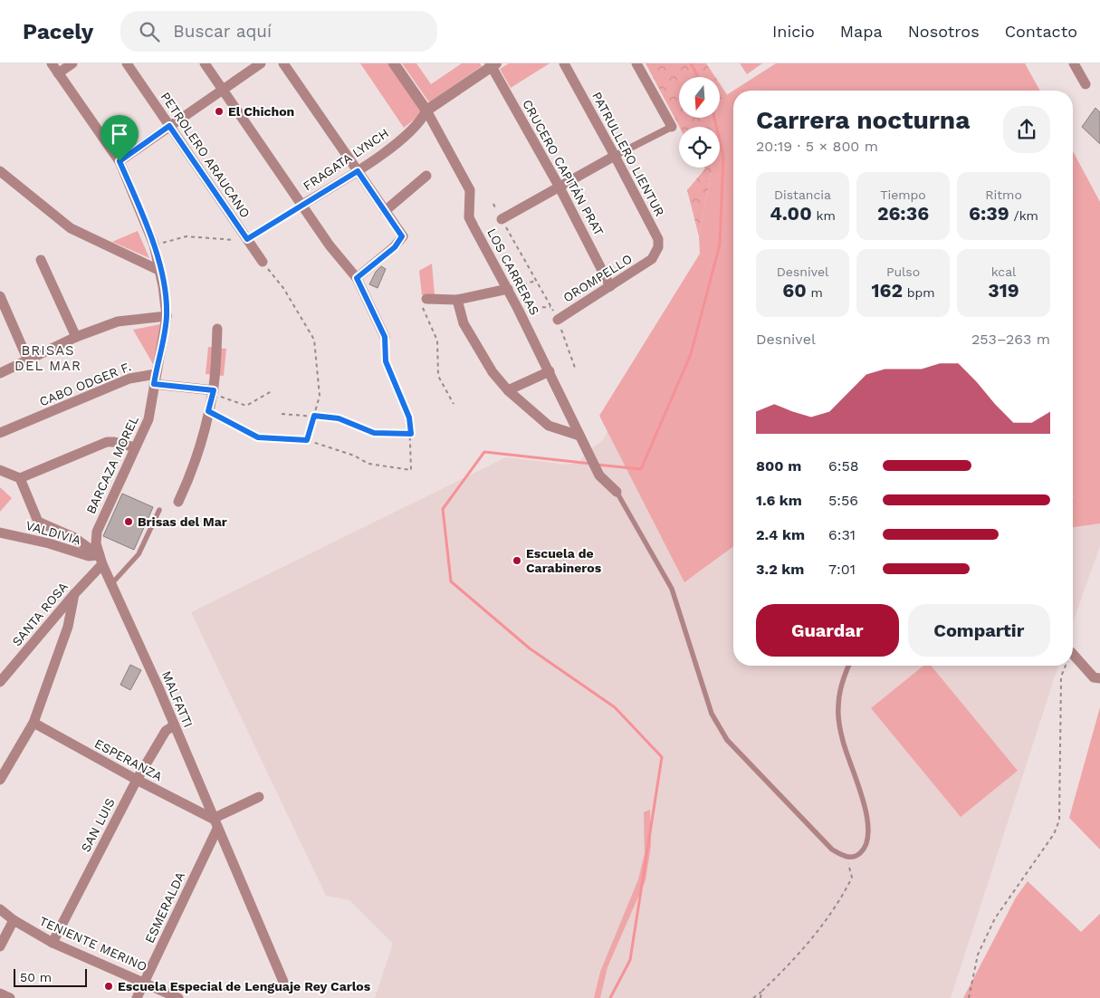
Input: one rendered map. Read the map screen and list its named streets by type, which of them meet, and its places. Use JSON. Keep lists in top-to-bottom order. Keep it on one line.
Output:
{"streets":{"street":["PATRULLERO LIENTUR","PETROLERO ARAUCANO","FRAGATA LYNCH","CRUCERO CAPITÁN PRAT","LOS CARRERAS","OROMPELLO","CABO ODGER F.","BARCAZA MOREL","VALDIVIA","SANTA ROSA","MALFATTI","ESPERANZA","SAN LUIS","ESMERALDA","TENIENTE MERINO"]},"crossings":[["PATRULLERO LIENTUR","OROMPELLO"],["PETROLERO ARAUCANO","FRAGATA LYNCH"],["FRAGATA LYNCH","CRUCERO CAPITÁN PRAT"],["FRAGATA LYNCH","LOS CARRERAS"],["CRUCERO CAPITÁN PRAT","OROMPELLO"],["CABO ODGER F.","BARCAZA MOREL"],["BARCAZA MOREL","VALDIVIA"],["BARCAZA MOREL","SANTA ROSA"],["BARCAZA MOREL","MALFATTI"],["VALDIVIA","SANTA ROSA"],["VALDIVIA","MALFATTI"],["SANTA ROSA","MALFATTI"],["MALFATTI","ESPERANZA"],["MALFATTI","SAN LUIS"],["MALFATTI","ESMERALDA"],["ESPERANZA","SAN LUIS"],["ESPERANZA","ESMERALDA"],["SAN LUIS","TENIENTE MERINO"],["ESMERALDA","TENIENTE MERINO"]],"districts":["BRISAS DEL MAR"],"places":["El Chichon","Brisas del Mar","Escuela de Carabineros","Escuela Especial de Lenguaje Rey Carlos"],"scale_bar":"50 m","north":"bottom","page":{"header":"Pacely","search":"Buscar aquí","nav":["Inicio","Mapa","Nosotros","Contacto"],"heading":["Carrera nocturna","20:19 · 5 × 800 m"],"stats":[["Distancia","4.00 km"],["Tiempo","26:36"],["Ritmo","6:39 /km"],["Desnivel","60 m"],["Pulso","162 bpm"],["kcal","319"]],"chart":["Desnivel","253–263 m"],"list":[{"name":"800 m","note":"6:58"},{"name":"1.6 km","note":"5:56"},{"name":"2.4 km","note":"6:31"},{"name":"3.2 km","note":"7:01"}],"buttons":["Guardar","Compartir"],"scale":"50 m"}}
